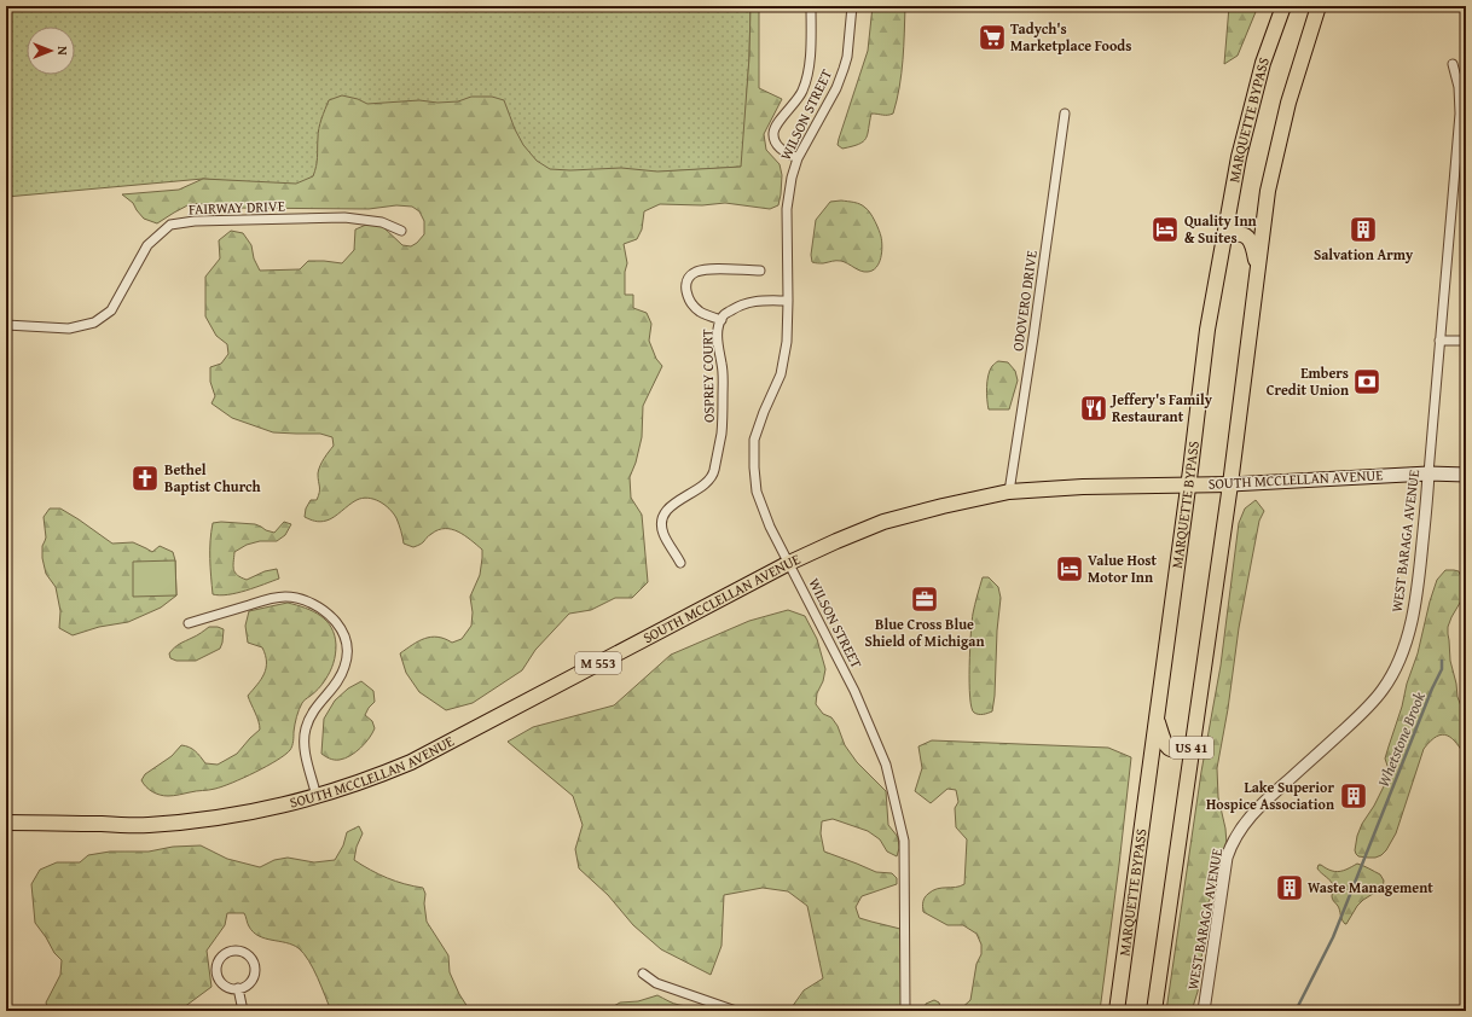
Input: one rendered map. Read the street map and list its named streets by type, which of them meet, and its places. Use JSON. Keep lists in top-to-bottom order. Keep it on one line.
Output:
{"streets":{"main road":["MARQUETTE BYPASS","SOUTH MCCLELLAN AVENUE","M 553","US 41"],"street":["WILSON STREET","FAIRWAY DRIVE","ODOVERO DRIVE","OSPREY COURT","WEST BARAGA AVENUE"]},"crossings":[["WILSON STREET","OSPREY COURT"],["WILSON STREET","SOUTH MCCLELLAN AVENUE"],["MARQUETTE BYPASS","SOUTH MCCLELLAN AVENUE"],["ODOVERO DRIVE","SOUTH MCCLELLAN AVENUE"],["SOUTH MCCLELLAN AVENUE","WEST BARAGA AVENUE"],["SOUTH MCCLELLAN AVENUE","US 41"]],"water":["Whetstone Brook"],"places":{"supermarket":["Tadych's Marketplace Foods"],"hotel":["Quality Inn & Suites","Value Host Motor Inn"],"building":["Salvation Army","Lake Superior Hospice Association","Waste Management"],"bank":["Embers Credit Union"],"restaurant":["Jeffery's Family Restaurant"],"church":["Bethel Baptist Church"],"office":["Blue Cross Blue Shield of Michigan"]},"north":"right"}
